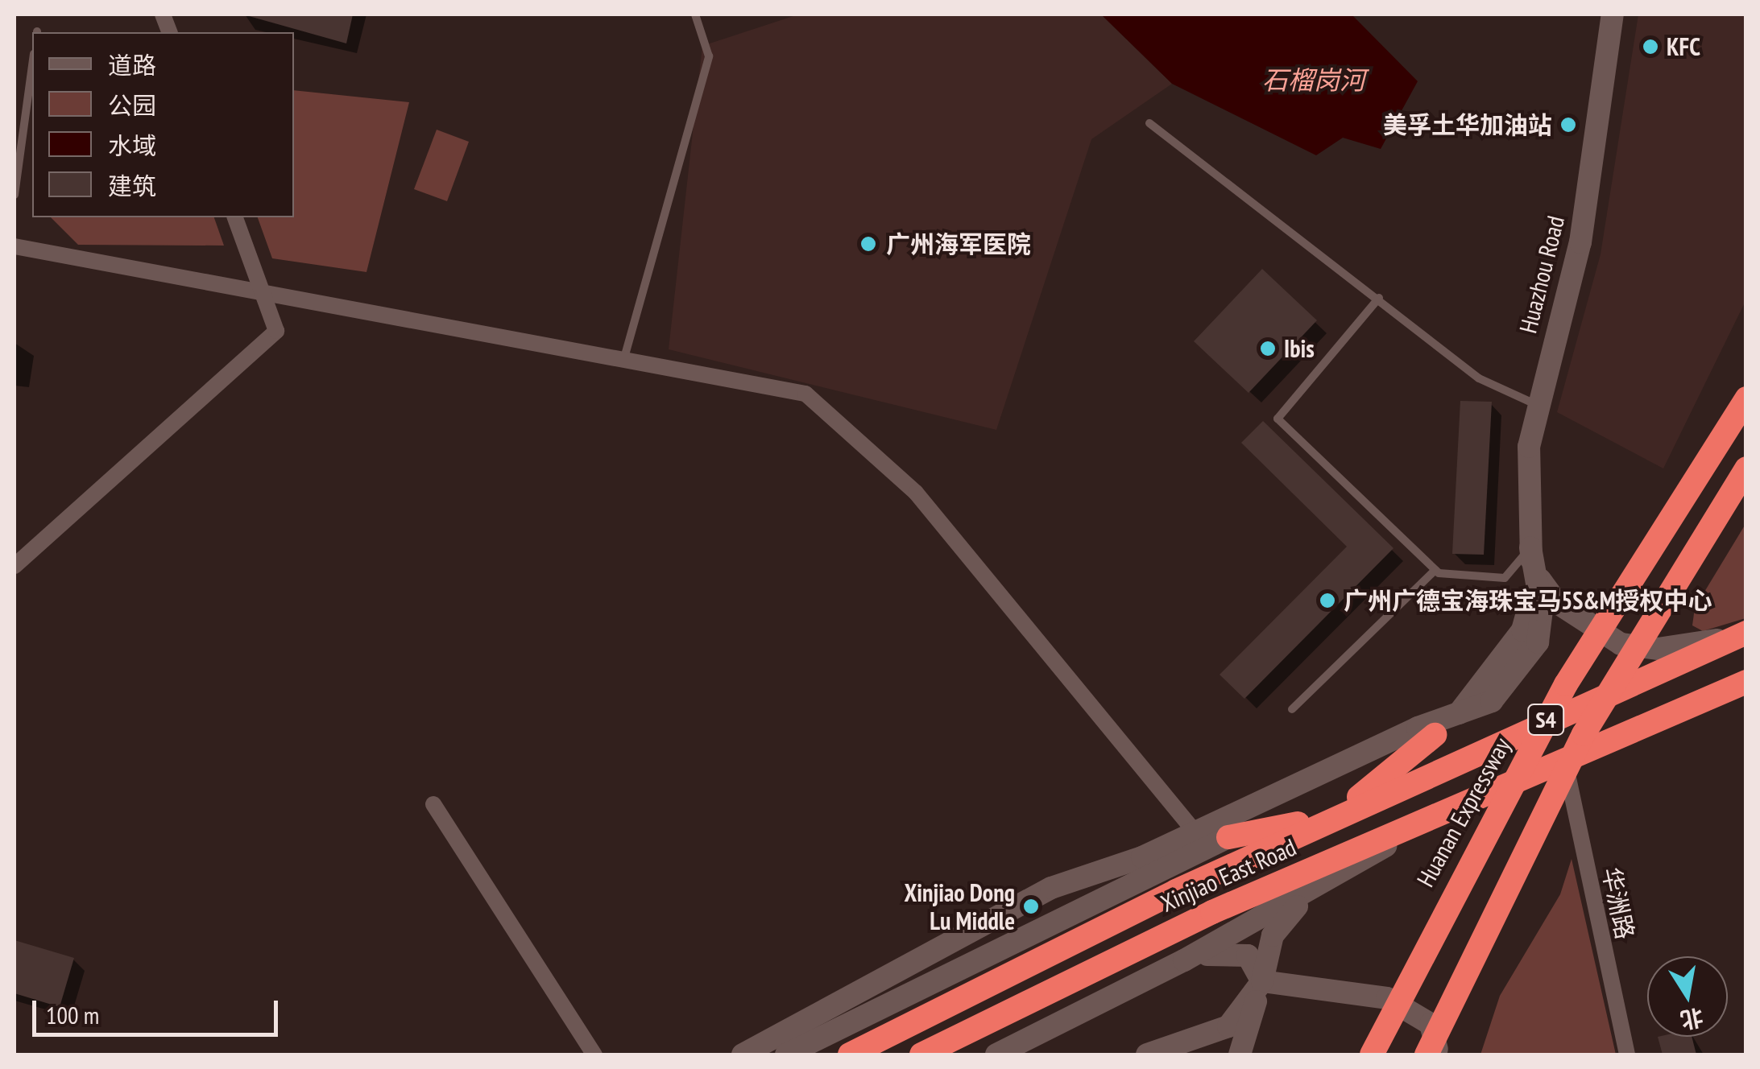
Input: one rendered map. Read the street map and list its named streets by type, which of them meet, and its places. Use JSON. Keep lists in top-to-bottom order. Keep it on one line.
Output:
{"streets":{"highway":["S4","Huanan Expressway","Xinjiao East Road"],"main road":["Huazhou Road"],"street":["华洲路"]},"crossings":[["Xinjiao East Road","华洲路"]],"water":["石榴岗河"],"places":["KFC","美孚土华加油站","广州海军医院","Ibis","广州广德宝海珠宝马5S&M授权中心","Xinjiao Dong Lu Middle"],"legend":["道路","公园","水域","建筑"],"scale_bar":"100 m","north":"bottom"}
